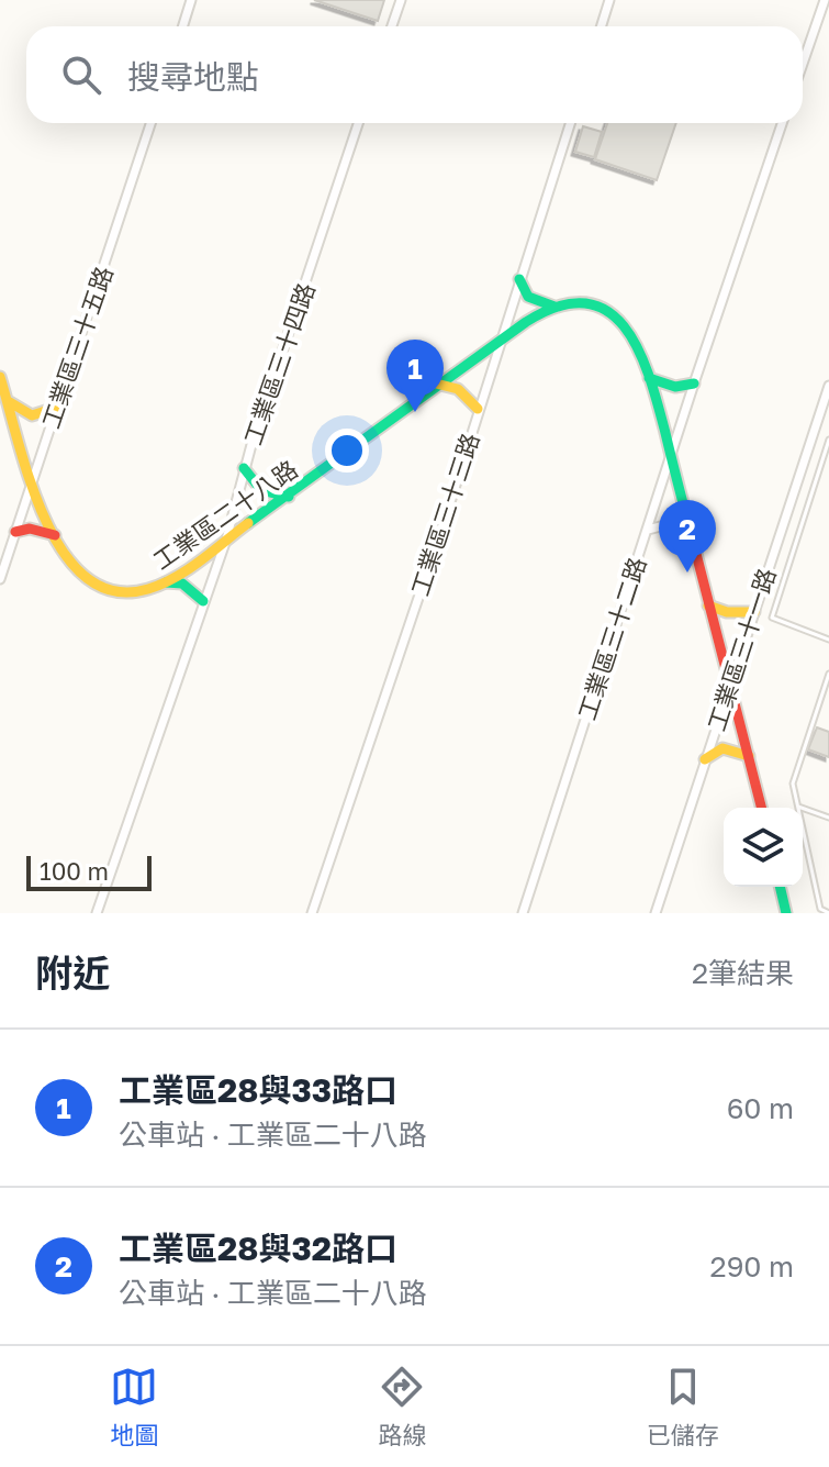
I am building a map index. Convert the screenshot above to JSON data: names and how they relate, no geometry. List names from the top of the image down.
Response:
{
  "streets": {
    "street": [
      "工業區三十五路",
      "工業區三十四路",
      "工業區二十八路",
      "工業區三十三路",
      "工業區三十二路",
      "工業區三十一路"
    ]
  },
  "crossings": [
    ["工業區三十五路", "工業區二十八路"],
    ["工業區三十四路", "工業區二十八路"],
    ["工業區二十八路", "工業區三十三路"]
  ],
  "scale_bar": "100 m",
  "page": {
    "search": "搜尋地點",
    "pins": ["1", "2"],
    "scale": "100 m",
    "heading": ["附近", "2筆結果"],
    "list": [
      {
        "mark": "1",
        "name": "工業區28與33路口",
        "note": "公車站 · 工業區二十八路",
        "value": "60 m"
      },
      {
        "mark": "2",
        "name": "工業區28與32路口",
        "note": "公車站 · 工業區二十八路",
        "value": "290 m"
      }
    ],
    "nav": ["地圖", "路線", "已儲存"]
  }
}
